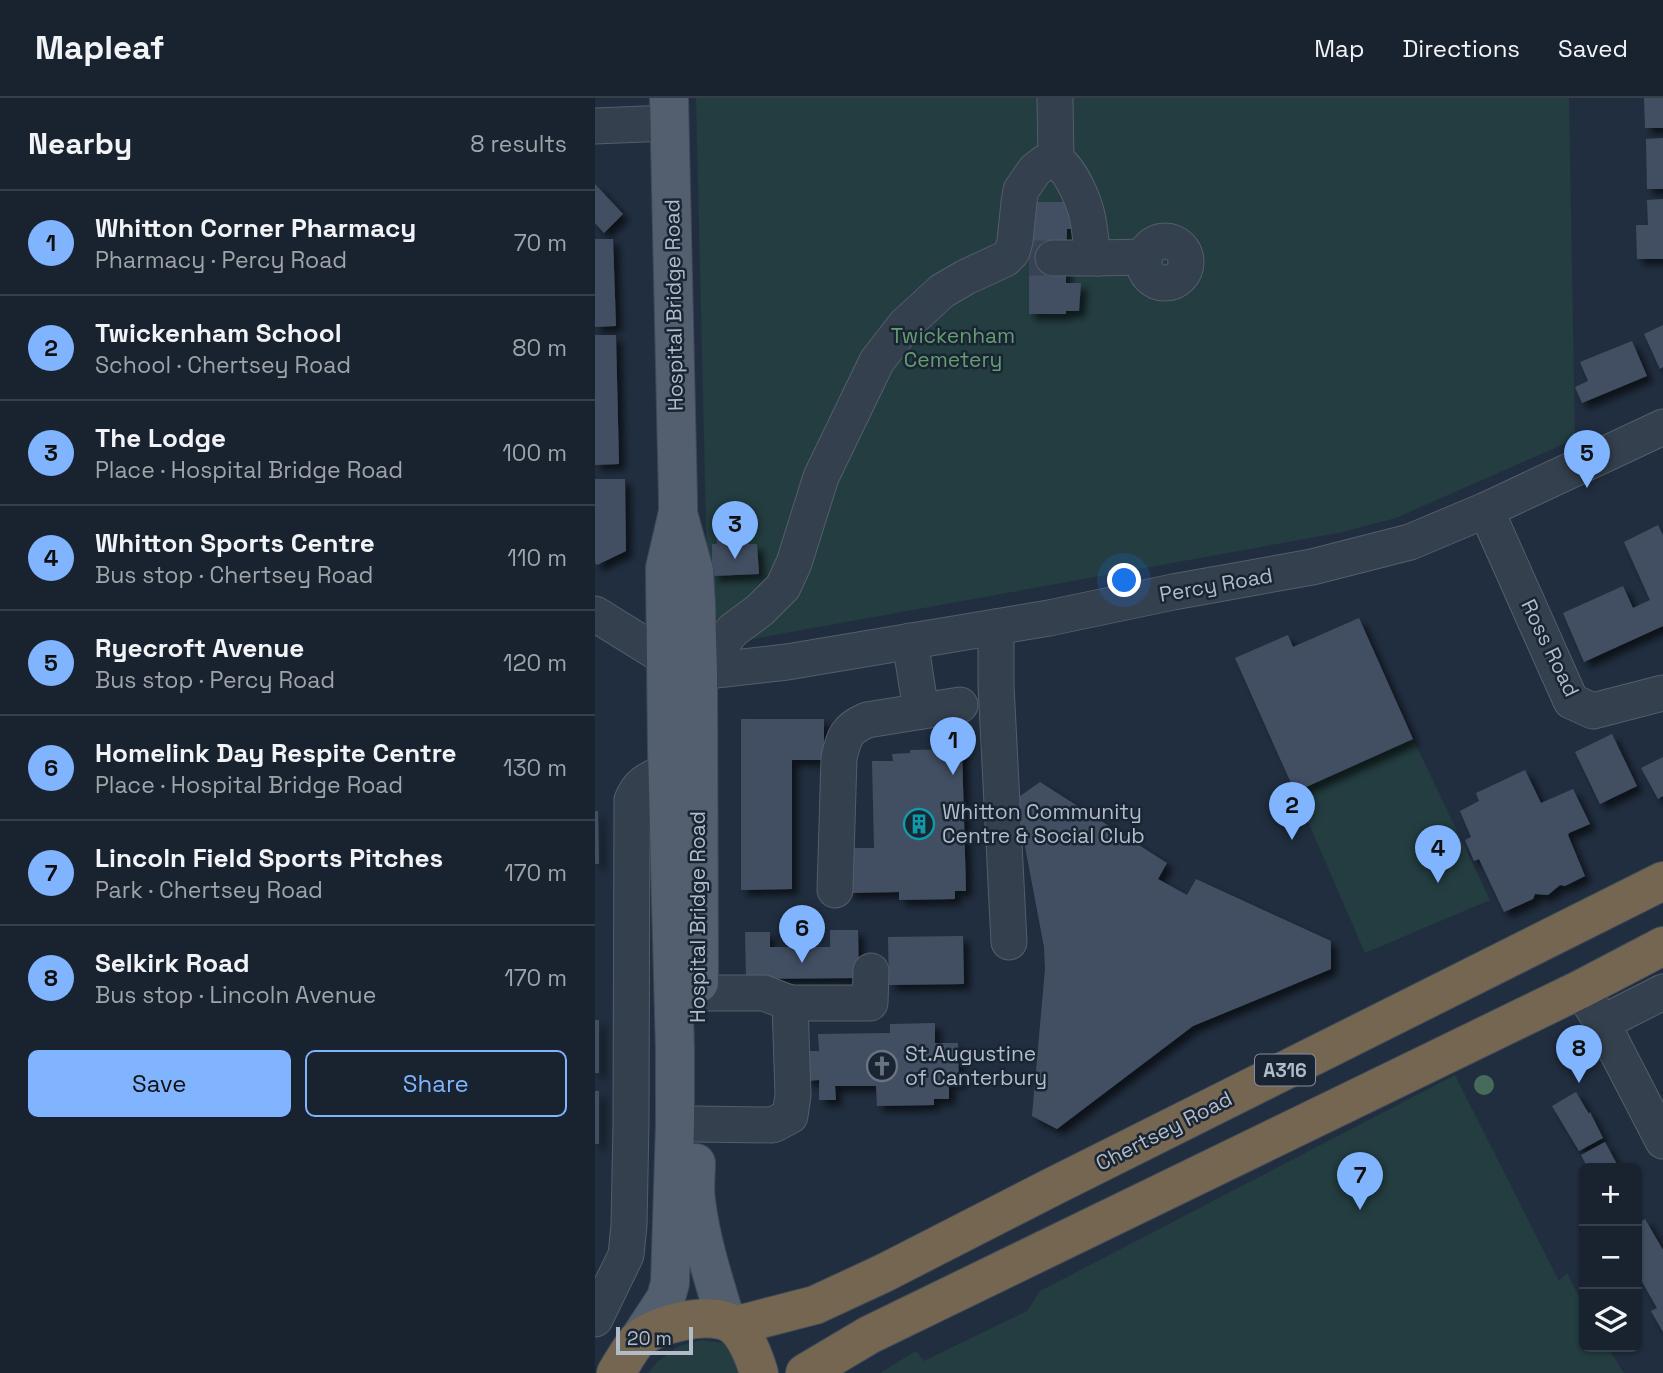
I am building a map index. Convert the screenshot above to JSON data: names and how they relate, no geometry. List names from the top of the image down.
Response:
{
  "streets": {
    "highway": ["A316", "Chertsey Road"],
    "main road": ["Hospital Bridge Road"],
    "street": ["Percy Road", "Ross Road"]
  },
  "crossings": [
    ["Hospital Bridge Road", "Percy Road"],
    ["Hospital Bridge Road", "A316"],
    ["Hospital Bridge Road", "Chertsey Road"],
    ["Percy Road", "Ross Road"],
    ["A316", "Chertsey Road"]
  ],
  "parks": ["Twickenham Cemetery"],
  "places": {
    "building": ["Whitton Community Centre & Social Club"],
    "church": ["St.Augustine of Canterbury"]
  },
  "scale_bar": "20 m",
  "page": {
    "header": "Mapleaf",
    "nav": ["Map", "Directions", "Saved"],
    "heading": ["Nearby", "8 results"],
    "list": [
      {
        "mark": "1",
        "name": "Whitton Corner Pharmacy",
        "note": "Pharmacy · Percy Road",
        "value": "70 m"
      },
      {
        "mark": "2",
        "name": "Twickenham School",
        "note": "School · Chertsey Road",
        "value": "80 m"
      },
      {
        "mark": "3",
        "name": "The Lodge",
        "note": "Place · Hospital Bridge Road",
        "value": "100 m"
      },
      {
        "mark": "4",
        "name": "Whitton Sports Centre",
        "note": "Bus stop · Chertsey Road",
        "value": "110 m"
      },
      {
        "mark": "5",
        "name": "Ryecroft Avenue",
        "note": "Bus stop · Percy Road",
        "value": "120 m"
      },
      {
        "mark": "6",
        "name": "Homelink Day Respite Centre",
        "note": "Place · Hospital Bridge Road",
        "value": "130 m"
      },
      {
        "mark": "7",
        "name": "Lincoln Field Sports Pitches",
        "note": "Park · Chertsey Road",
        "value": "170 m"
      },
      {
        "mark": "8",
        "name": "Selkirk Road",
        "note": "Bus stop · Lincoln Avenue",
        "value": "170 m"
      }
    ],
    "pins": [
      "5",
      "3",
      "1",
      "2",
      "4",
      "6",
      "8",
      "7"
    ],
    "buttons": ["Save", "Share"],
    "map_buttons": ["+", "−"],
    "scale": "20 m"
  }
}
